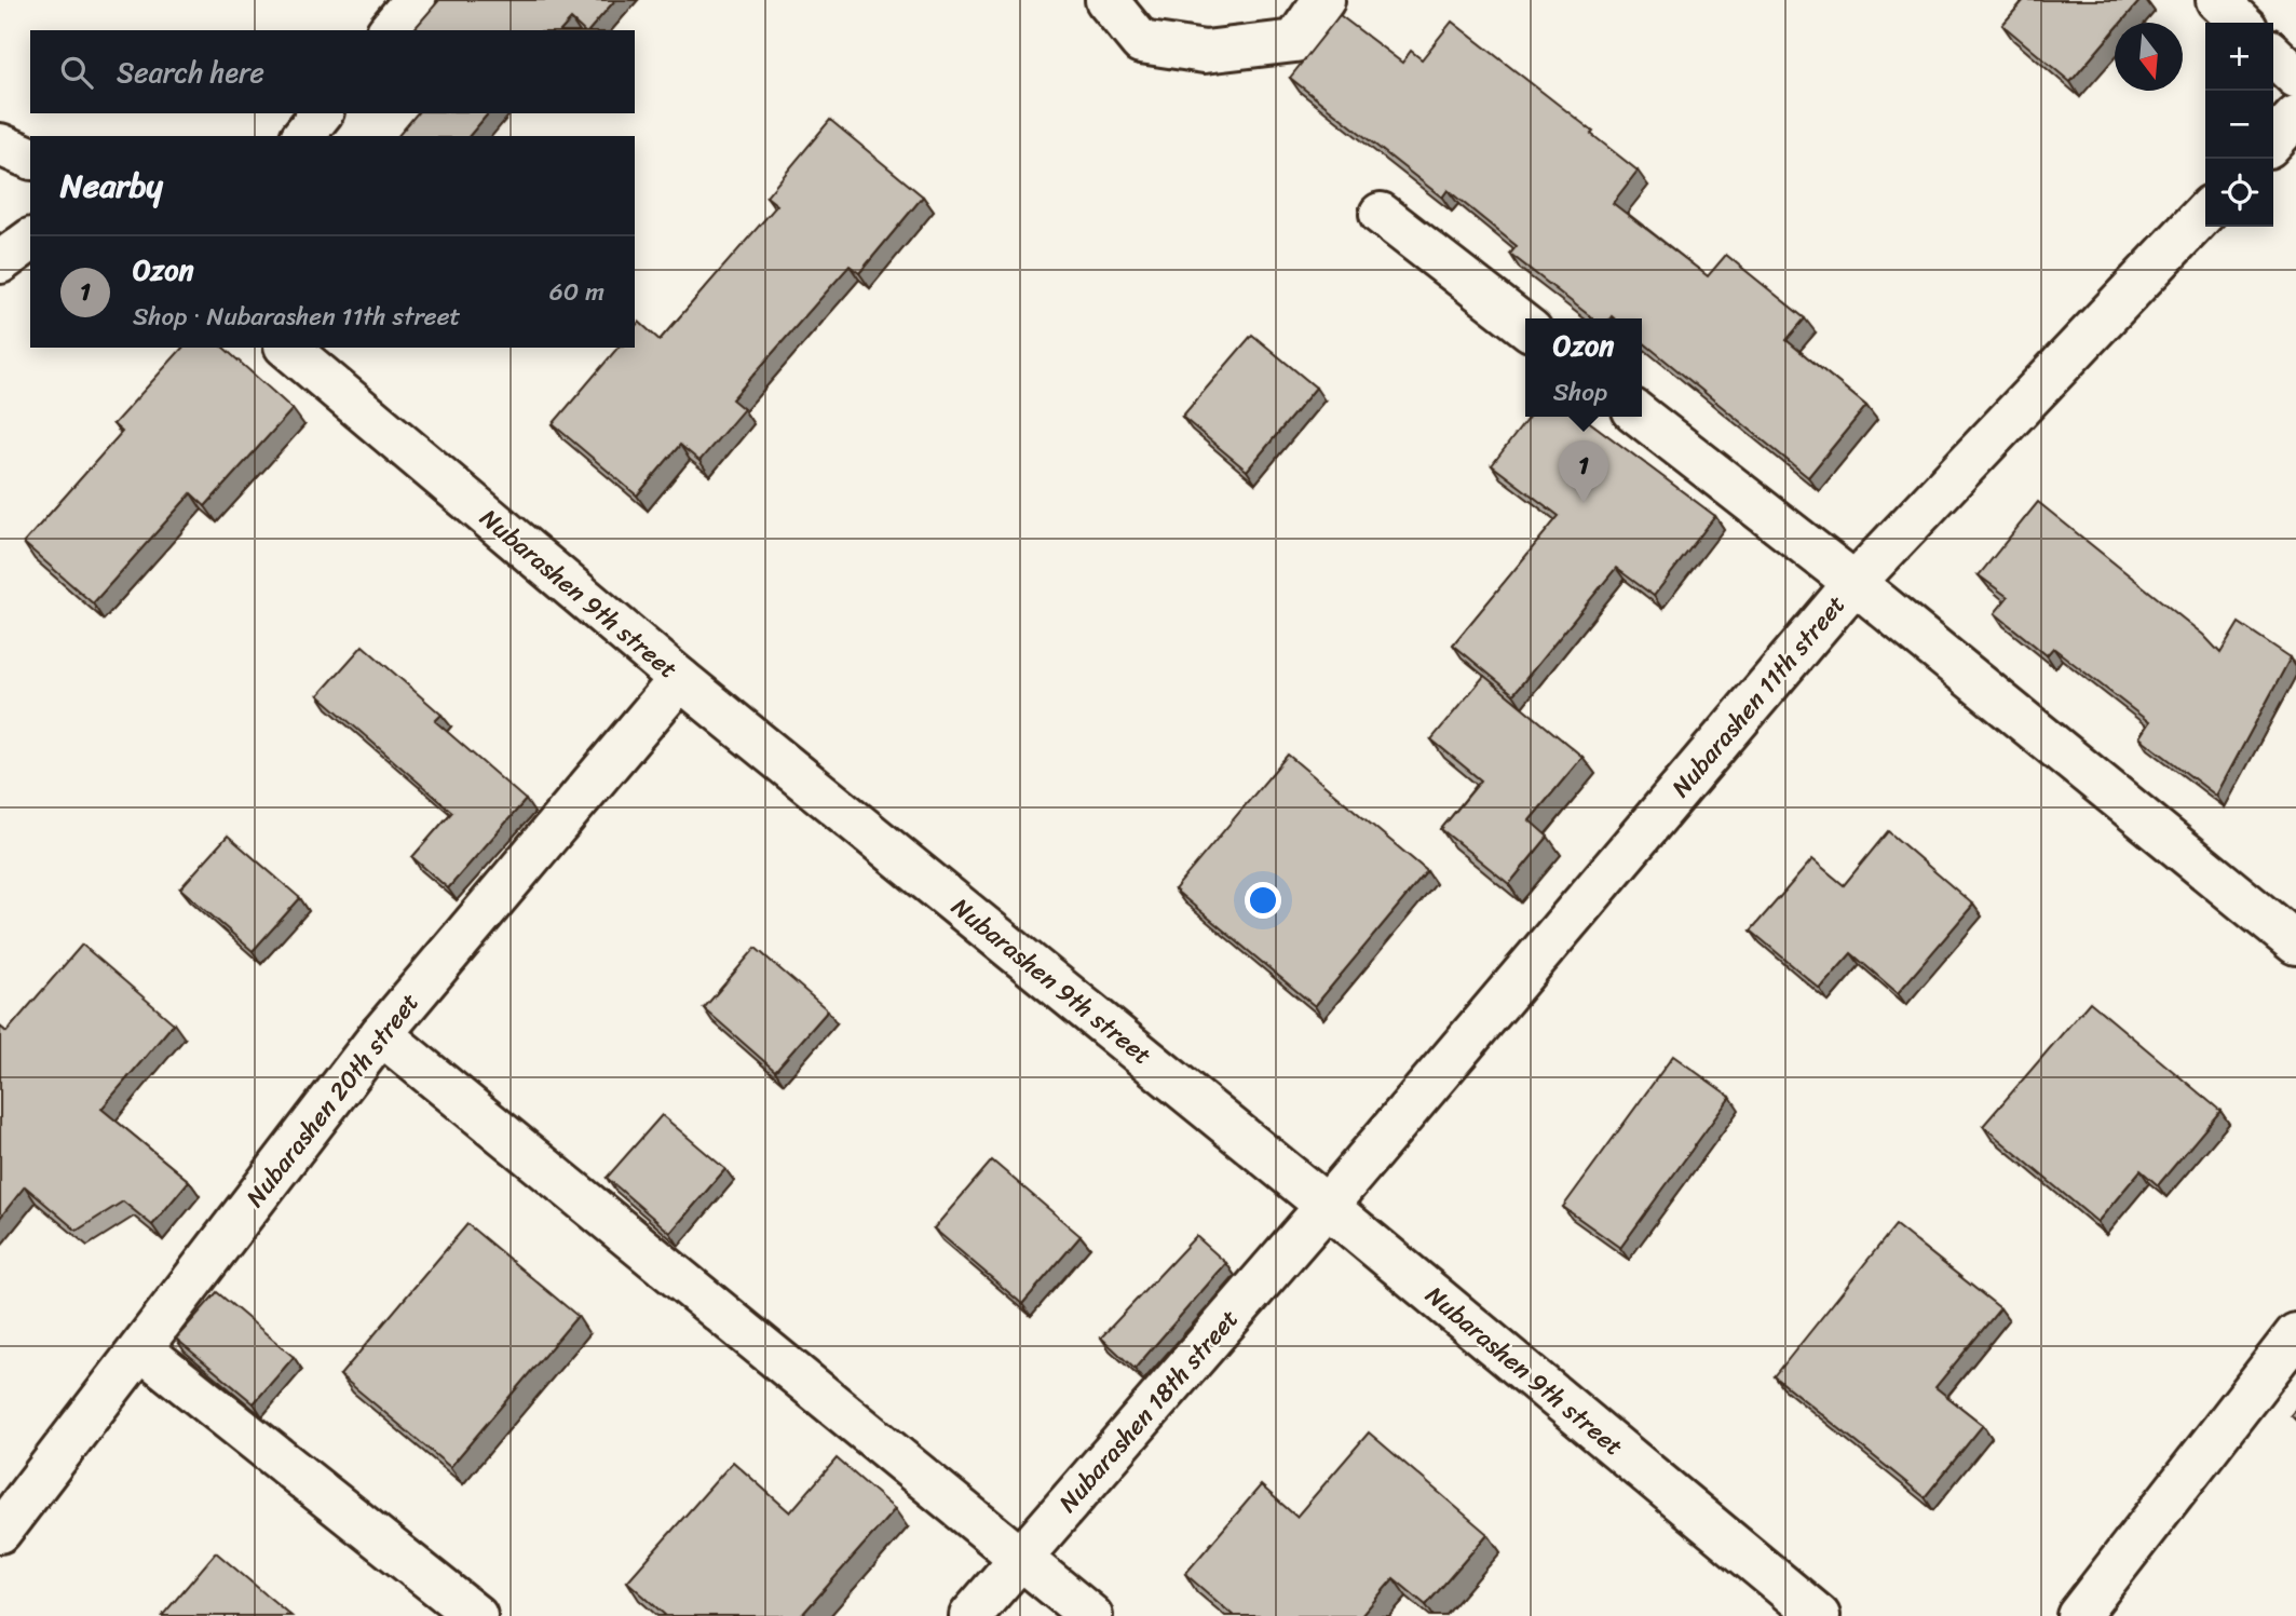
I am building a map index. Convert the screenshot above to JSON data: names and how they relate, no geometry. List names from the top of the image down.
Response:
{
  "streets": {
    "street": [
      "Nubarashen 9th street",
      "Nubarashen 11th street",
      "Nubarashen 20th street",
      "Nubarashen 18th street"
    ]
  },
  "crossings": [
    ["Nubarashen 9th street", "Nubarashen 11th street"],
    ["Nubarashen 9th street", "Nubarashen 20th street"],
    ["Nubarashen 9th street", "Nubarashen 18th street"],
    ["Nubarashen 11th street", "Nubarashen 18th street"]
  ],
  "north": "bottom",
  "page": {
    "map_buttons": ["+", "−"],
    "search": "Search here",
    "heading": "Nearby",
    "list": [
      {
        "mark": "1",
        "name": "Ozon",
        "note": "Shop · Nubarashen 11th street",
        "value": "60 m"
      }
    ],
    "popup": ["Ozon", "Shop"],
    "pins": "1"
  }
}
